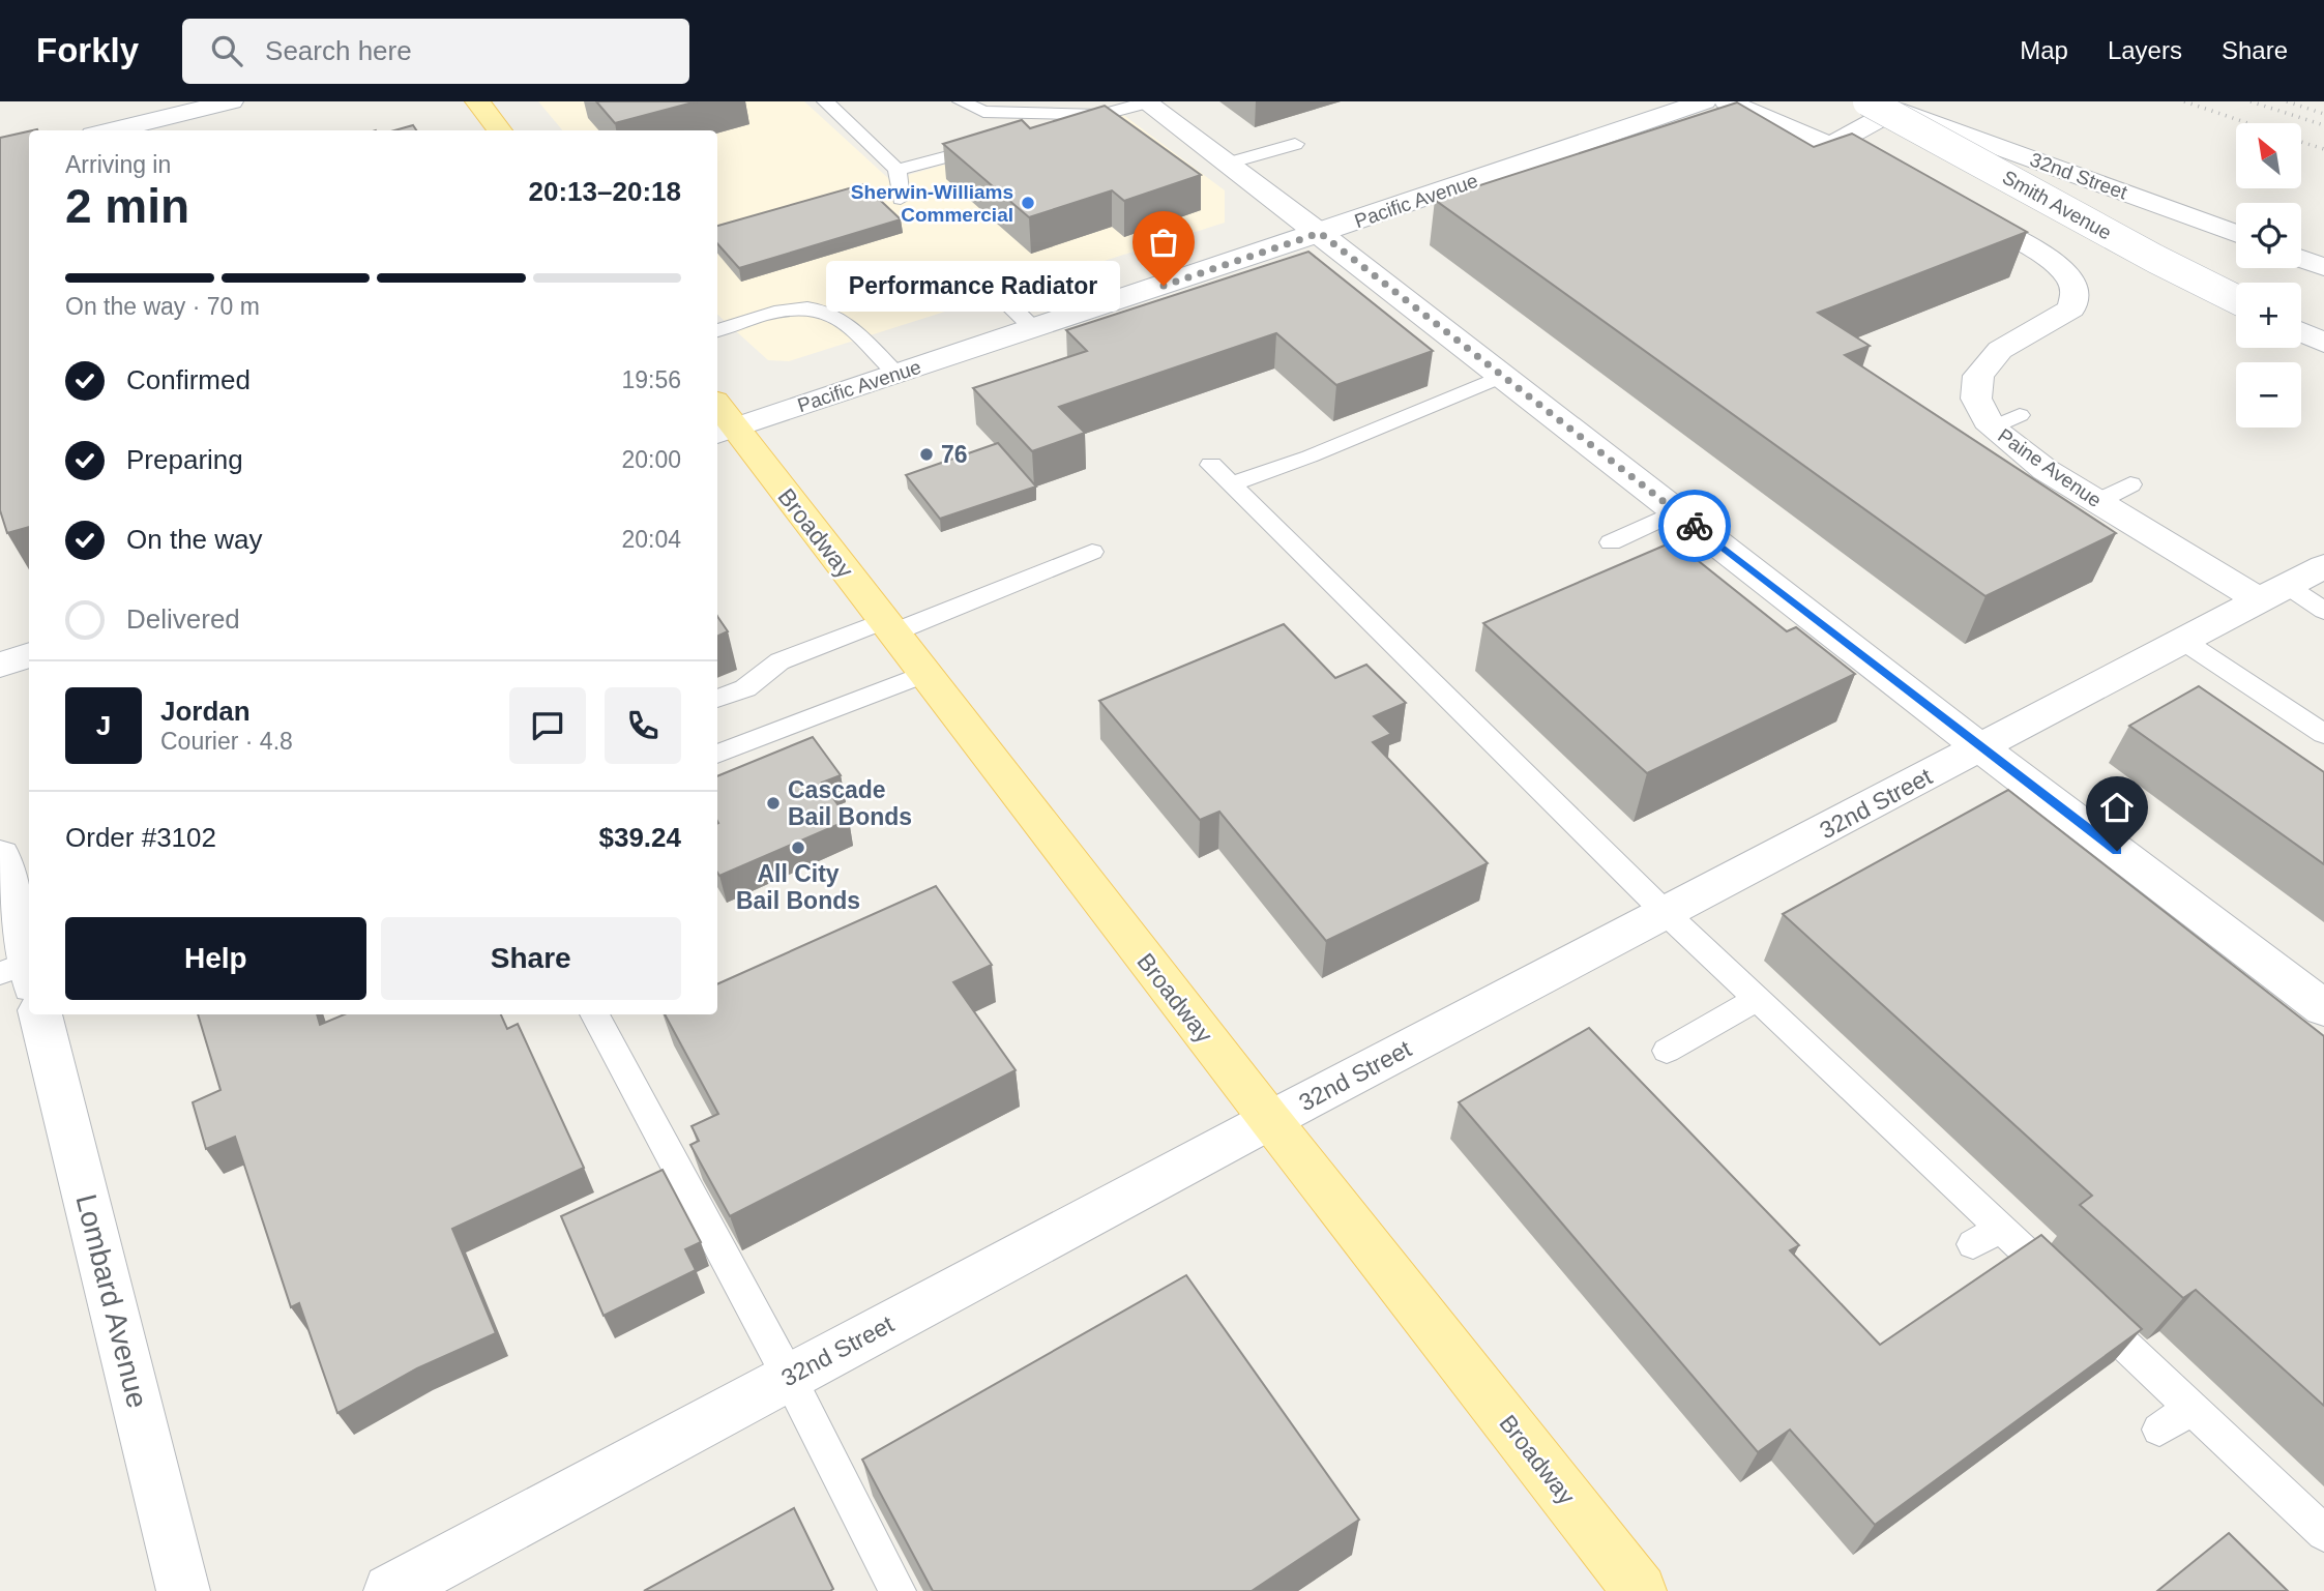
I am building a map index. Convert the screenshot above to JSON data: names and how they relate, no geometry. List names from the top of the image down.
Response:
{
  "streets": {
    "main road": ["Broadway"],
    "street": [
      "32nd Street",
      "Pacific Avenue",
      "Smith Avenue",
      "Paine Avenue",
      "Lombard Avenue"
    ]
  },
  "crossings": [
    ["32nd Street", "Paine Avenue"],
    ["32nd Street", "Broadway"],
    ["Pacific Avenue", "Broadway"]
  ],
  "places": [
    "Sherwin-Williams Commercial",
    "Performance Radiator",
    "76",
    "Cascade Bail Bonds",
    "All City Bail Bonds"
  ],
  "north": "top left",
  "page": {
    "header": "Forkly",
    "search": "Search here",
    "nav": ["Map", "Layers", "Share"],
    "map_buttons": ["+", "−"],
    "heading": ["2 min", "Arriving in", "20:13–20:18"],
    "panel": [
      "Jordan",
      "Courier · 4.8",
      "Order #3102",
      "$39.24"
    ],
    "bar": "On the way · 70 m",
    "bubble": "Performance Radiator",
    "list": [
      ["Confirmed", "19:56"],
      ["Preparing", "20:00"],
      ["On the way", "20:04"],
      "Delivered"
    ],
    "round": "J",
    "buttons": ["Help", "Share"]
  }
}
